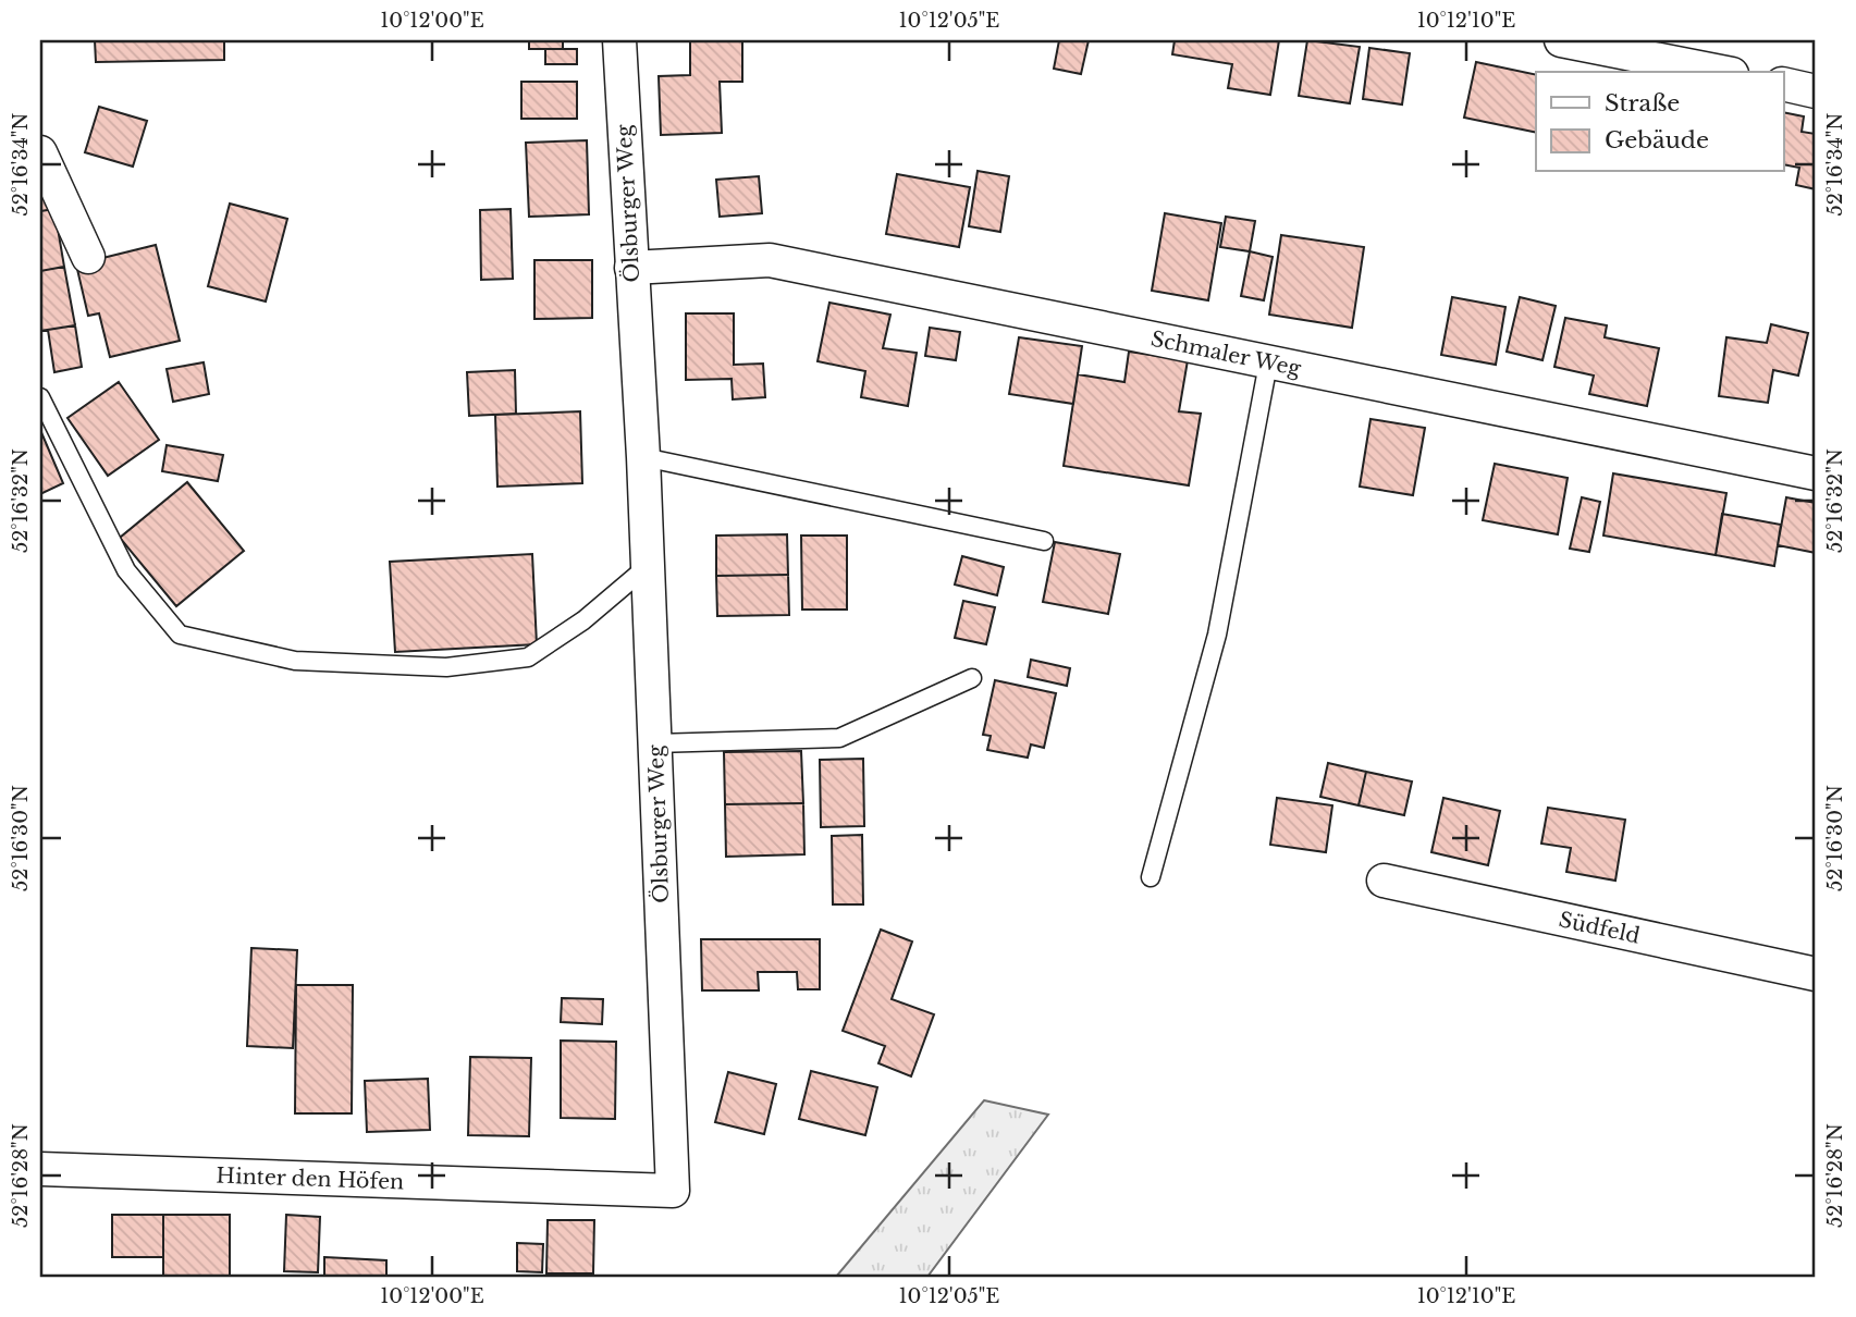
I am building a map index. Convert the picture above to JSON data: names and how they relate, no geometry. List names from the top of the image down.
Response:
{
  "streets": {
    "street": [
      "Ölsburger Weg",
      "Schmaler Weg",
      "Südfeld",
      "Hinter den Höfen"
    ]
  },
  "crossings": [
    ["Ölsburger Weg", "Schmaler Weg"],
    ["Ölsburger Weg", "Hinter den Höfen"]
  ],
  "legend": ["Straße", "Gebäude"],
  "coordinates": [
    "10°12'00\"E",
    "10°12'05\"E",
    "10°12'10\"E",
    "52°16'34\"N",
    "52°16'32\"N",
    "52°16'30\"N",
    "52°16'28\"N"
  ]
}
